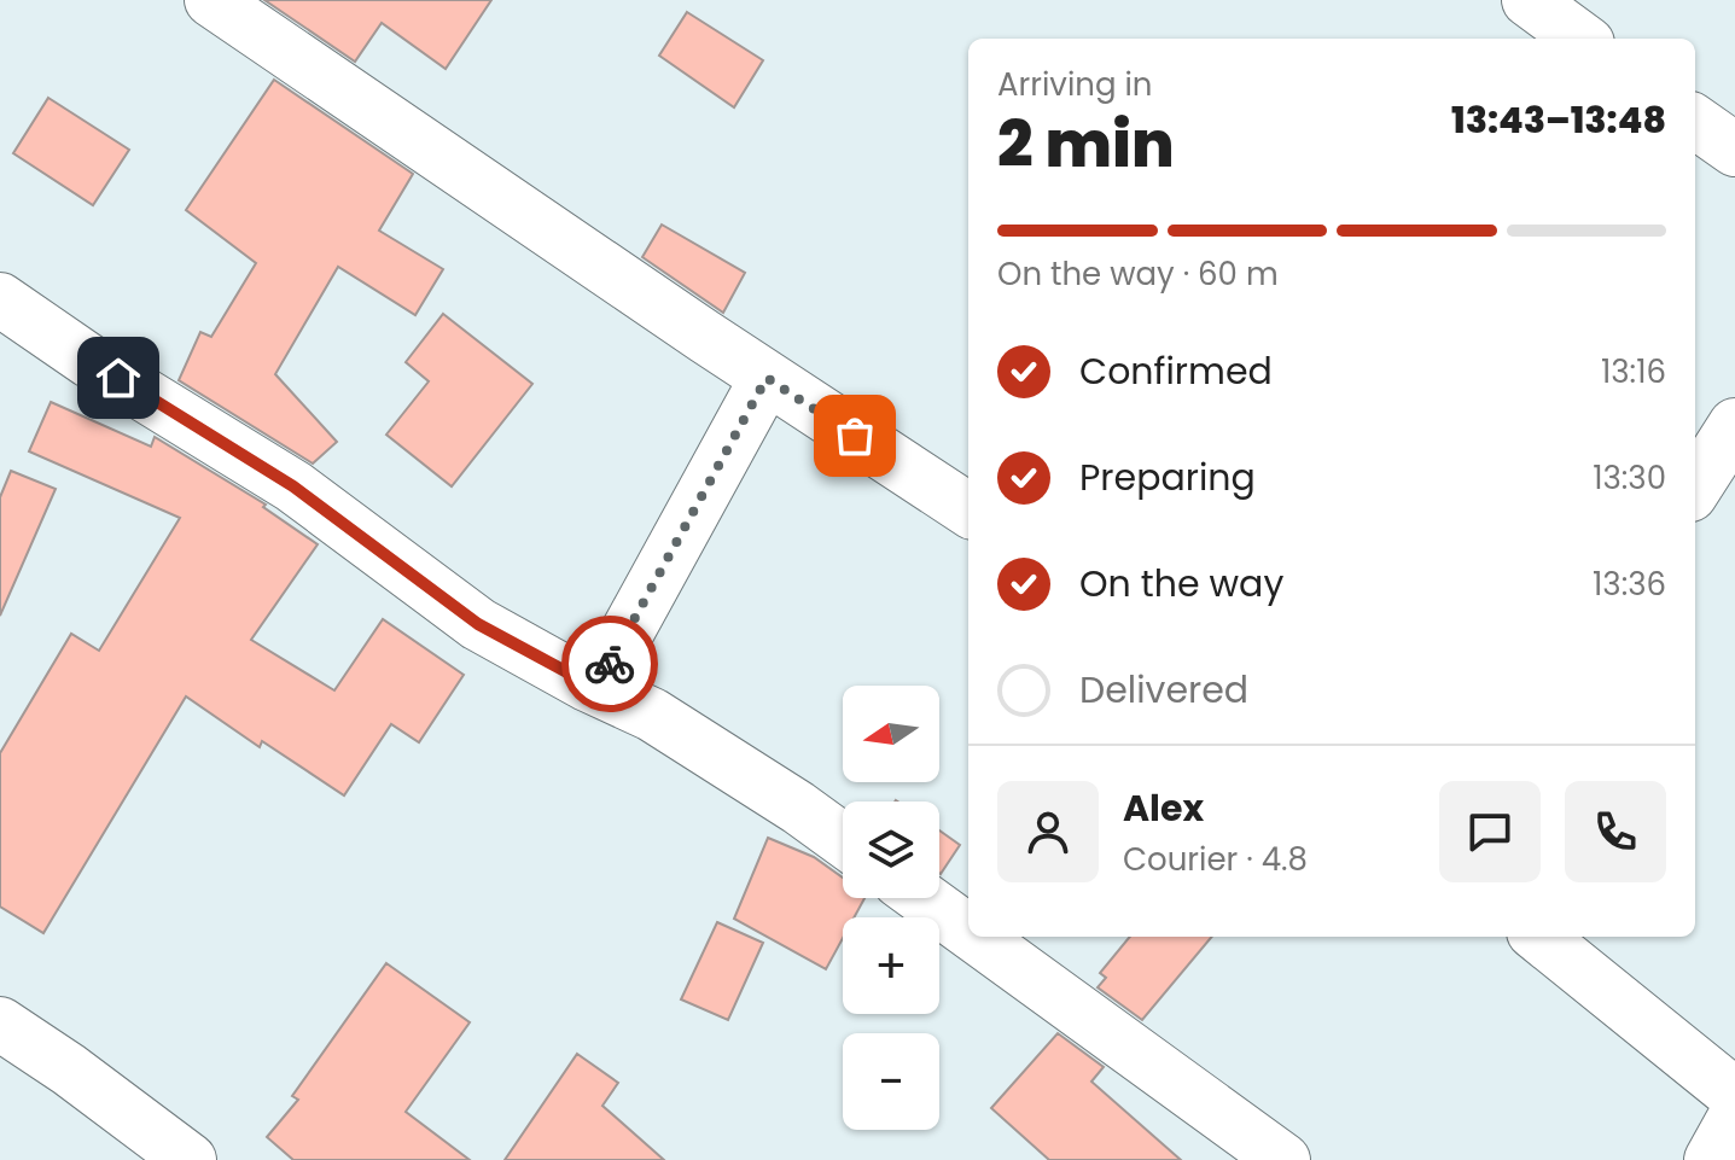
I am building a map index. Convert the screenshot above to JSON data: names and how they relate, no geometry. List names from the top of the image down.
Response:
{
  "north": "left",
  "page": {
    "heading": ["2 min", "Arriving in", "13:43–13:48"],
    "panel": ["Alex", "Courier · 4.8"],
    "bar": "On the way · 60 m",
    "list": [
      ["Confirmed", "13:16"],
      ["Preparing", "13:30"],
      ["On the way", "13:36"],
      "Delivered"
    ],
    "map_buttons": ["+", "−"]
  }
}
